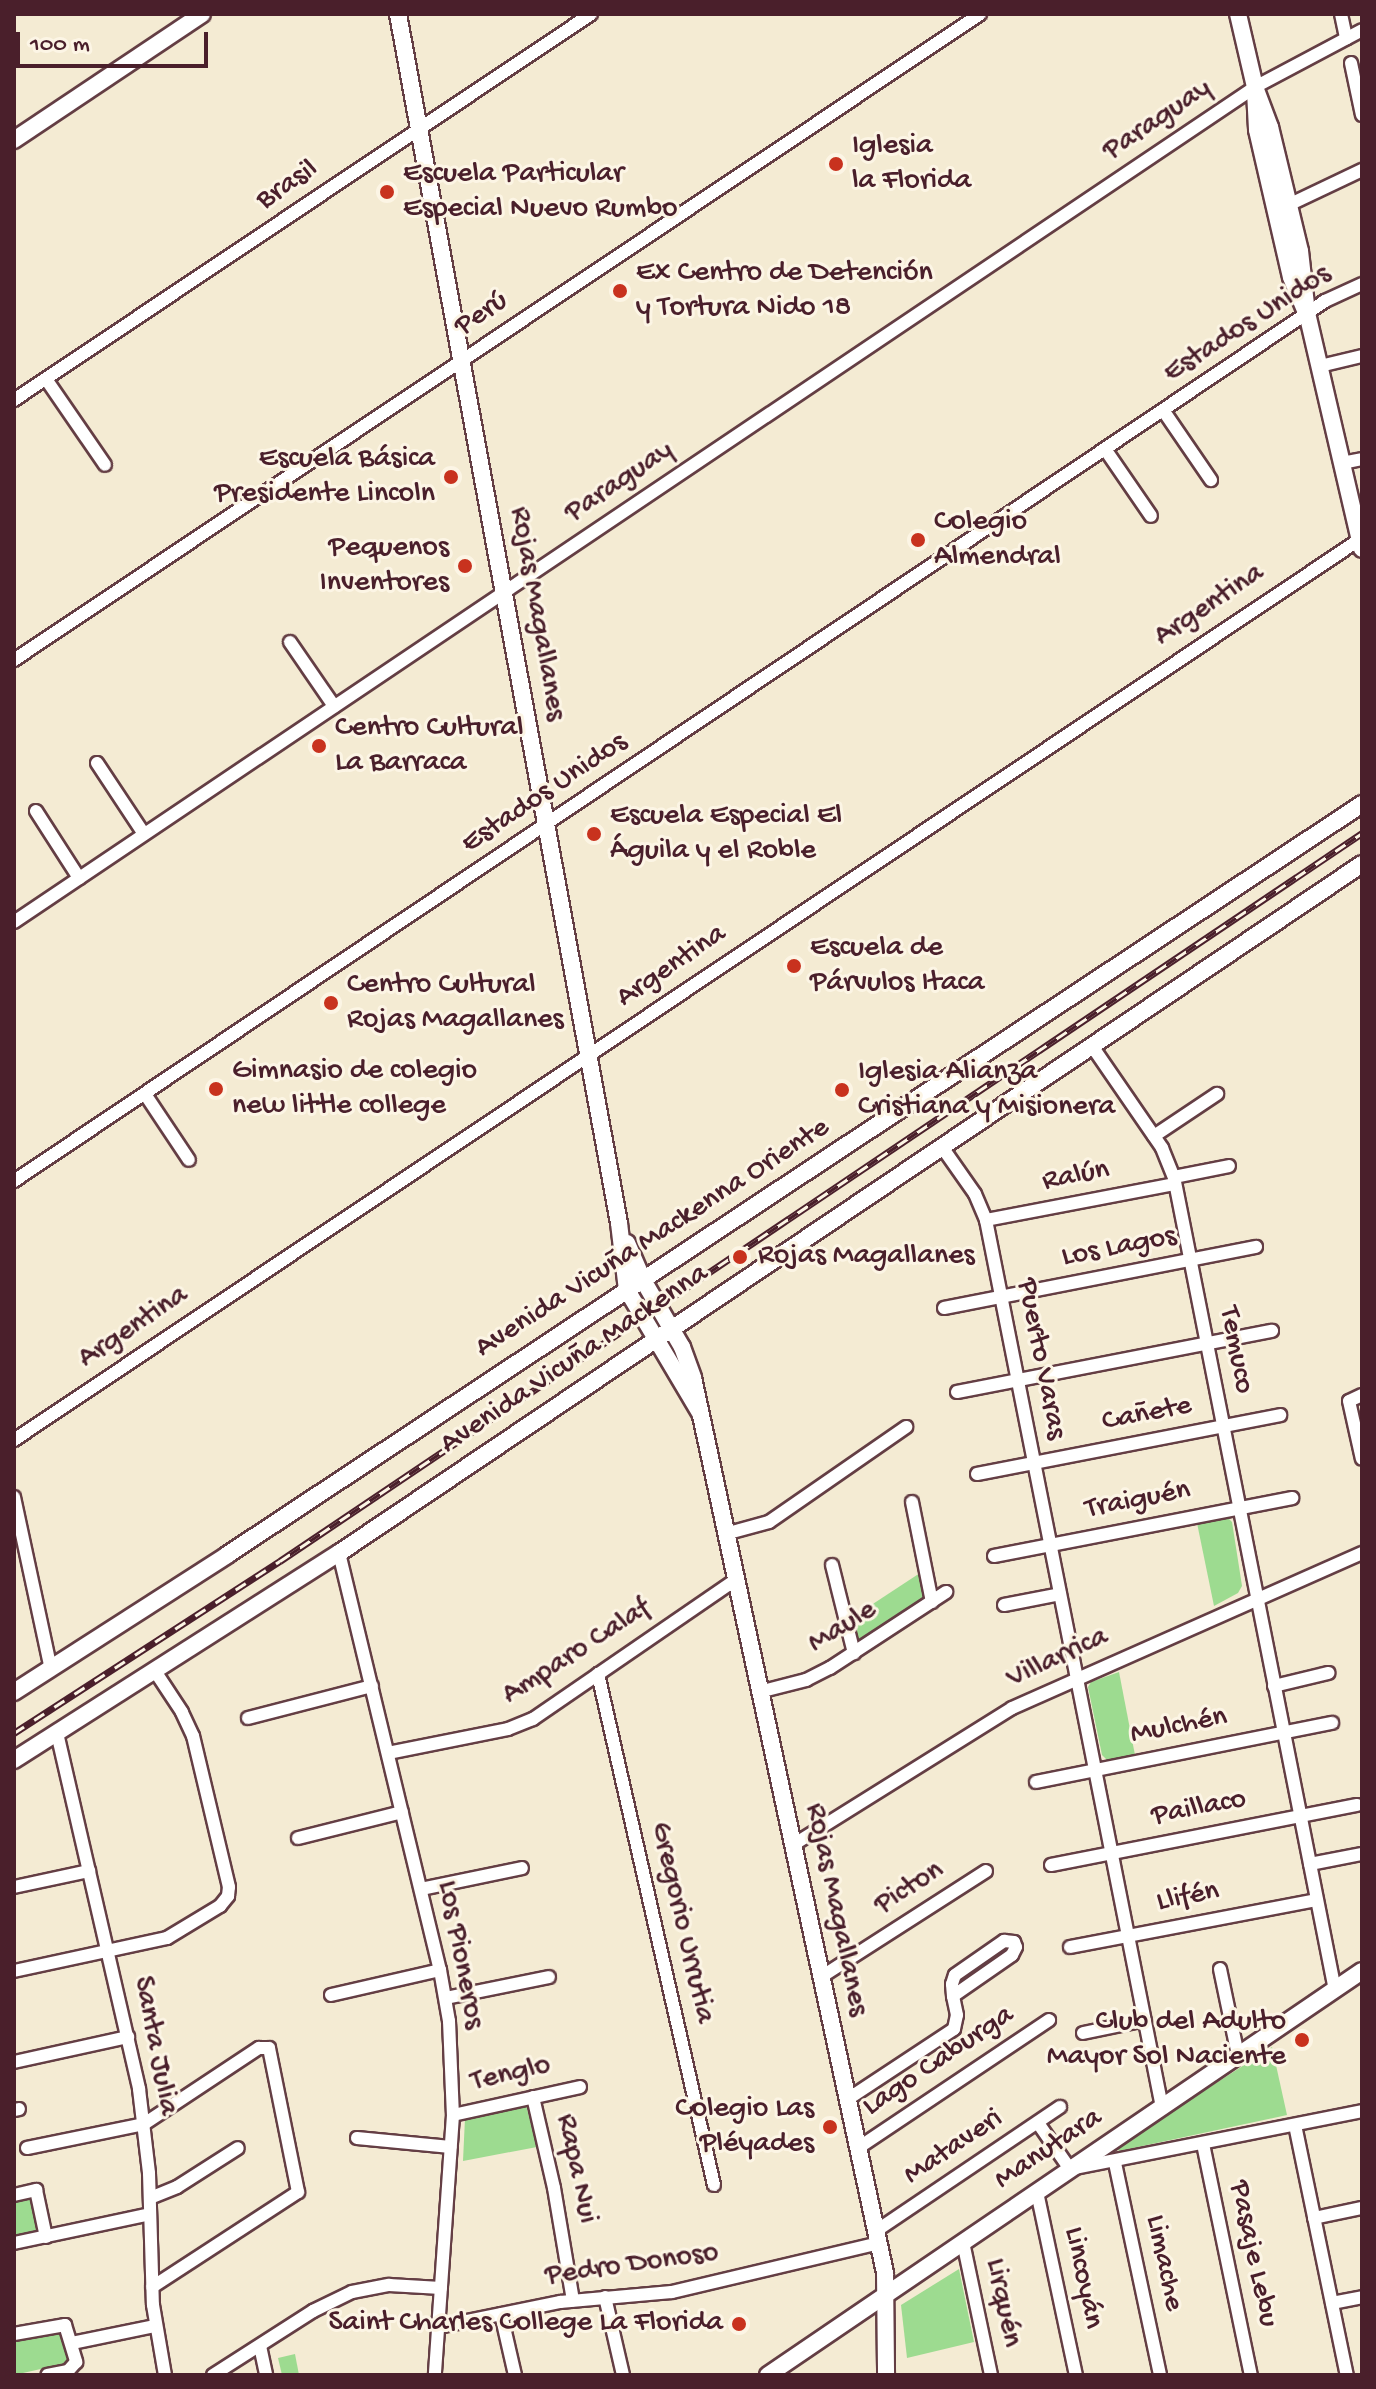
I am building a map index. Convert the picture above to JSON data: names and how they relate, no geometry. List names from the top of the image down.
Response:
{
  "streets": {
    "main road": [
      "Rojas Magallanes",
      "Avenida Vicuña Mackenna Oriente",
      "Avenida Vicuña Mackenna",
      "Manutara"
    ],
    "street": [
      "Paraguay",
      "Brasil",
      "Perú",
      "Estados Unidos",
      "Argentina",
      "Ralún",
      "Los Lagos",
      "Temuco",
      "Puerto Varas",
      "Cañete",
      "Traiguén",
      "Maule",
      "Amparo Calaf",
      "Villarrica",
      "Mulchén",
      "Paillaco",
      "Picton",
      "Llifén",
      "Gregorio Urrutia",
      "Los Pioneros",
      "Santa Julia",
      "Lago Caburga",
      "Tenglo",
      "Mataveri",
      "Rapa Nui",
      "Pasaje Lebu",
      "Limache",
      "Pedro Donoso",
      "Lincoyán",
      "Lirquén"
    ]
  },
  "crossings": [
    ["Paraguay", "Rojas Magallanes"],
    ["Brasil", "Rojas Magallanes"],
    ["Perú", "Rojas Magallanes"],
    ["Estados Unidos", "Rojas Magallanes"],
    ["Argentina", "Rojas Magallanes"],
    ["Rojas Magallanes", "Avenida Vicuña Mackenna Oriente"],
    ["Rojas Magallanes", "Avenida Vicuña Mackenna"],
    ["Rojas Magallanes", "Maule"],
    ["Rojas Magallanes", "Amparo Calaf"],
    ["Rojas Magallanes", "Villarrica"],
    ["Rojas Magallanes", "Picton"],
    ["Rojas Magallanes", "Lago Caburga"],
    ["Rojas Magallanes", "Mataveri"],
    ["Rojas Magallanes", "Manutara"],
    ["Rojas Magallanes", "Pedro Donoso"],
    ["Ralún", "Temuco"],
    ["Ralún", "Puerto Varas"],
    ["Los Lagos", "Temuco"],
    ["Los Lagos", "Puerto Varas"],
    ["Temuco", "Avenida Vicuña Mackenna"],
    ["Temuco", "Cañete"],
    ["Temuco", "Traiguén"],
    ["Temuco", "Villarrica"],
    ["Temuco", "Mulchén"],
    ["Temuco", "Paillaco"],
    ["Temuco", "Llifén"],
    ["Temuco", "Manutara"],
    ["Puerto Varas", "Avenida Vicuña Mackenna"],
    ["Puerto Varas", "Cañete"],
    ["Puerto Varas", "Traiguén"],
    ["Puerto Varas", "Villarrica"],
    ["Puerto Varas", "Mulchén"],
    ["Puerto Varas", "Paillaco"],
    ["Puerto Varas", "Llifén"],
    ["Puerto Varas", "Manutara"],
    ["Avenida Vicuña Mackenna", "Los Pioneros"],
    ["Avenida Vicuña Mackenna", "Santa Julia"],
    ["Amparo Calaf", "Gregorio Urrutia"],
    ["Amparo Calaf", "Los Pioneros"],
    ["Los Pioneros", "Tenglo"],
    ["Los Pioneros", "Pedro Donoso"],
    ["Tenglo", "Rapa Nui"],
    ["Mataveri", "Pedro Donoso"],
    ["Manutara", "Lincoyán"],
    ["Manutara", "Lirquén"],
    ["Rapa Nui", "Pedro Donoso"]
  ],
  "places": [
    "Iglesia la Florida",
    "Escuela Particular Especial Nuevo Rumbo",
    "Ex Centro de Detención y Tortura Nido 18",
    "Escuela Básica Presidente Lincoln",
    "Colegio Almendral",
    "Pequenos Inventores",
    "Centro Cultural La Barraca",
    "Escuela Especial El Águila y el Roble",
    "Escuela de Párvulos Itaca",
    "Centro Cultural Rojas Magallanes",
    "Gimnasio de colegio new little college",
    "Iglesia Alianza Cristiana y Misionera",
    "Rojas Magallanes",
    "Club del Adulto Mayor Sol Naciente",
    "Colegio Las Pléyades",
    "Saint Charles College La Florida"
  ],
  "scale_bar": "100 m"
}
